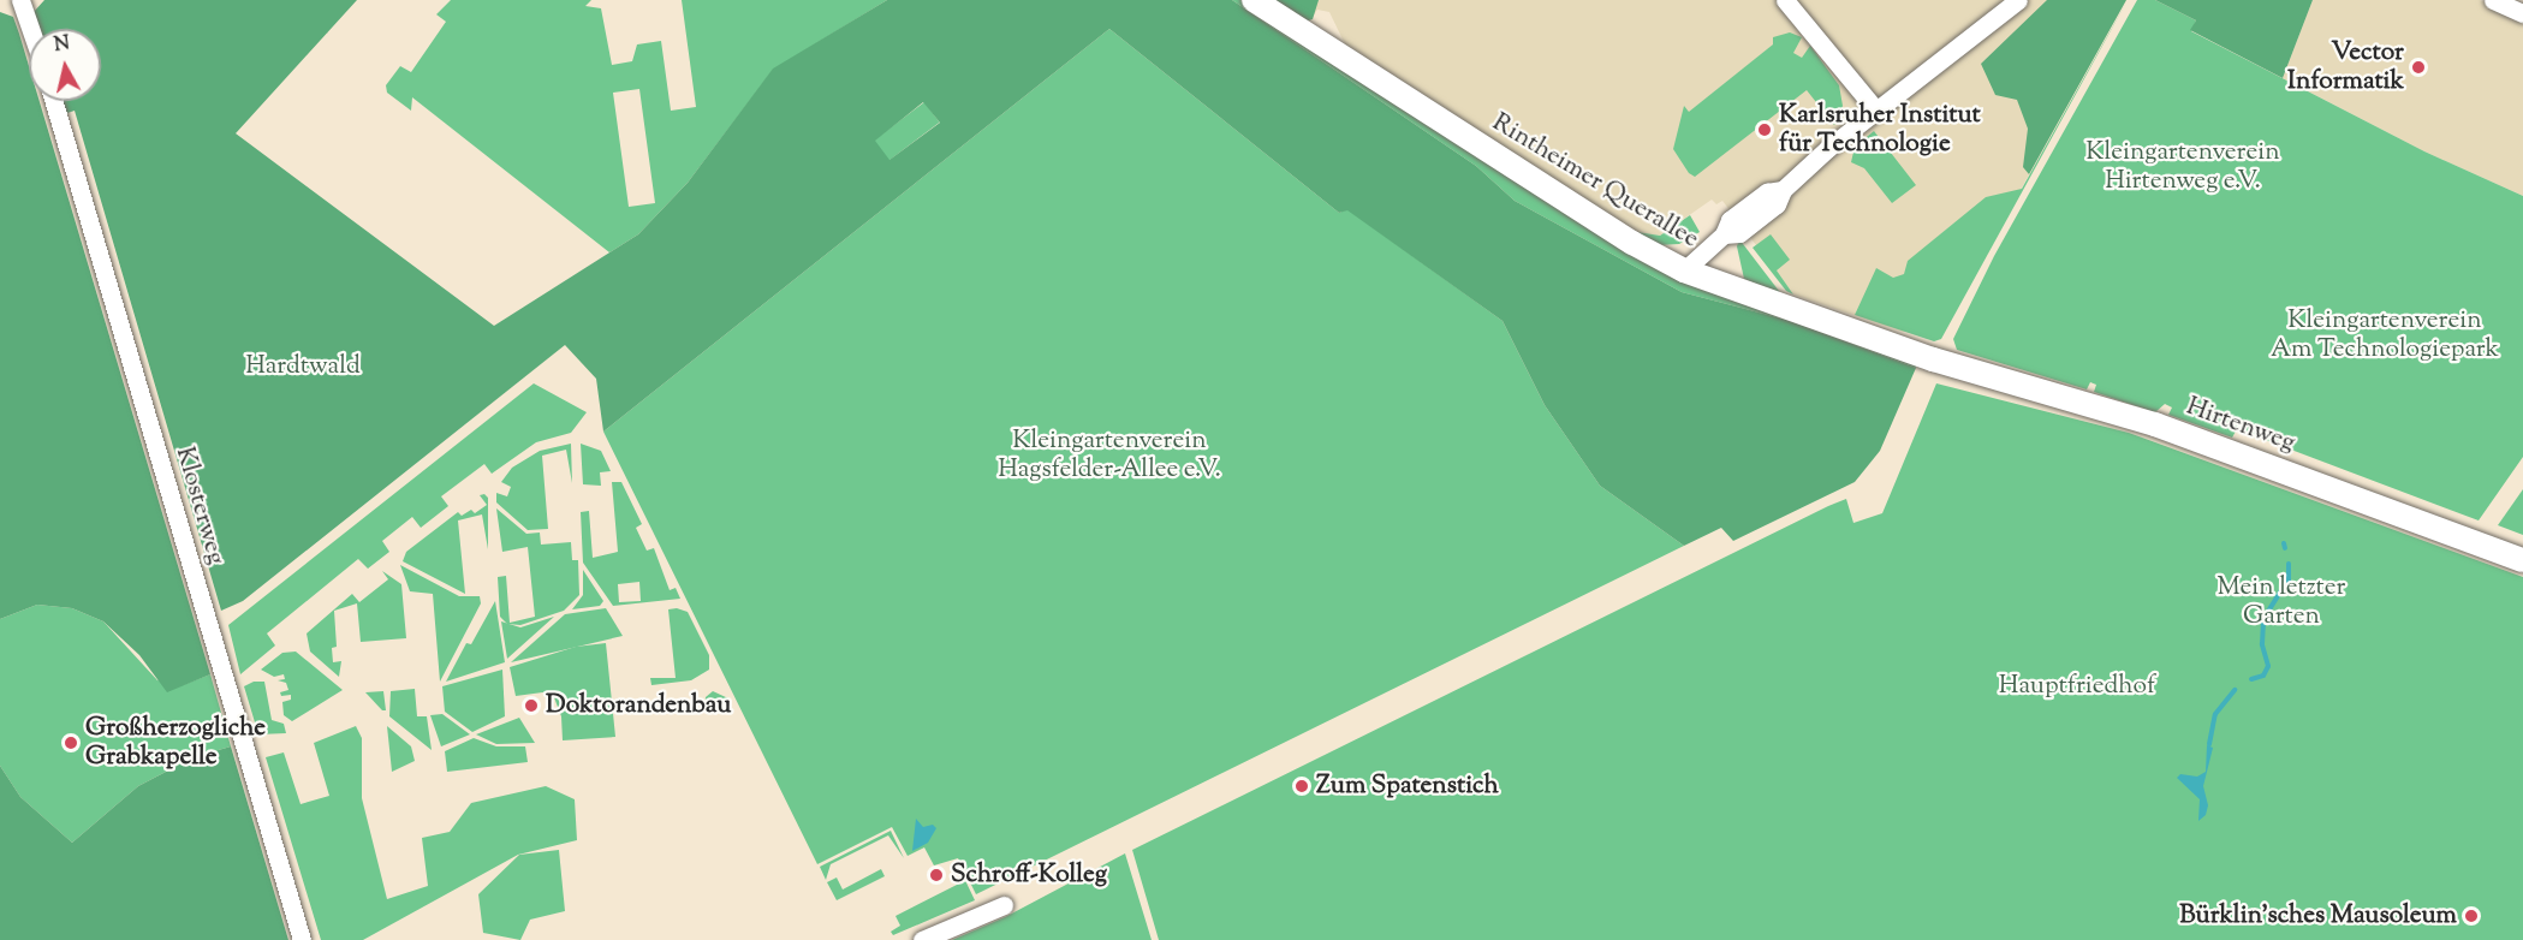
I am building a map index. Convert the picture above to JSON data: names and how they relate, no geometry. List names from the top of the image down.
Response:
{
  "streets": {
    "street": ["Rintheimer Querallee", "Hirtenweg", "Klosterweg"]
  },
  "crossings": [
    ["Rintheimer Querallee", "Hirtenweg"]
  ],
  "parks": [
    "Kleingartenverein Hirtenweg e.V.",
    "Kleingartenverein Am Technologiepark",
    "Hardtwald",
    "Kleingartenverein Hagsfelder-Allee e.V.",
    "Mein letzter Garten",
    "Hauptfriedhof"
  ],
  "places": [
    "Vector Informatik",
    "Karlsruher Institut für Technologie",
    "Doktorandenbau",
    "Großherzogliche Grabkapelle",
    "Zum Spatenstich",
    "Schroff-Kolleg",
    "Bürklin'sches Mausoleum"
  ],
  "north": "top"
}
